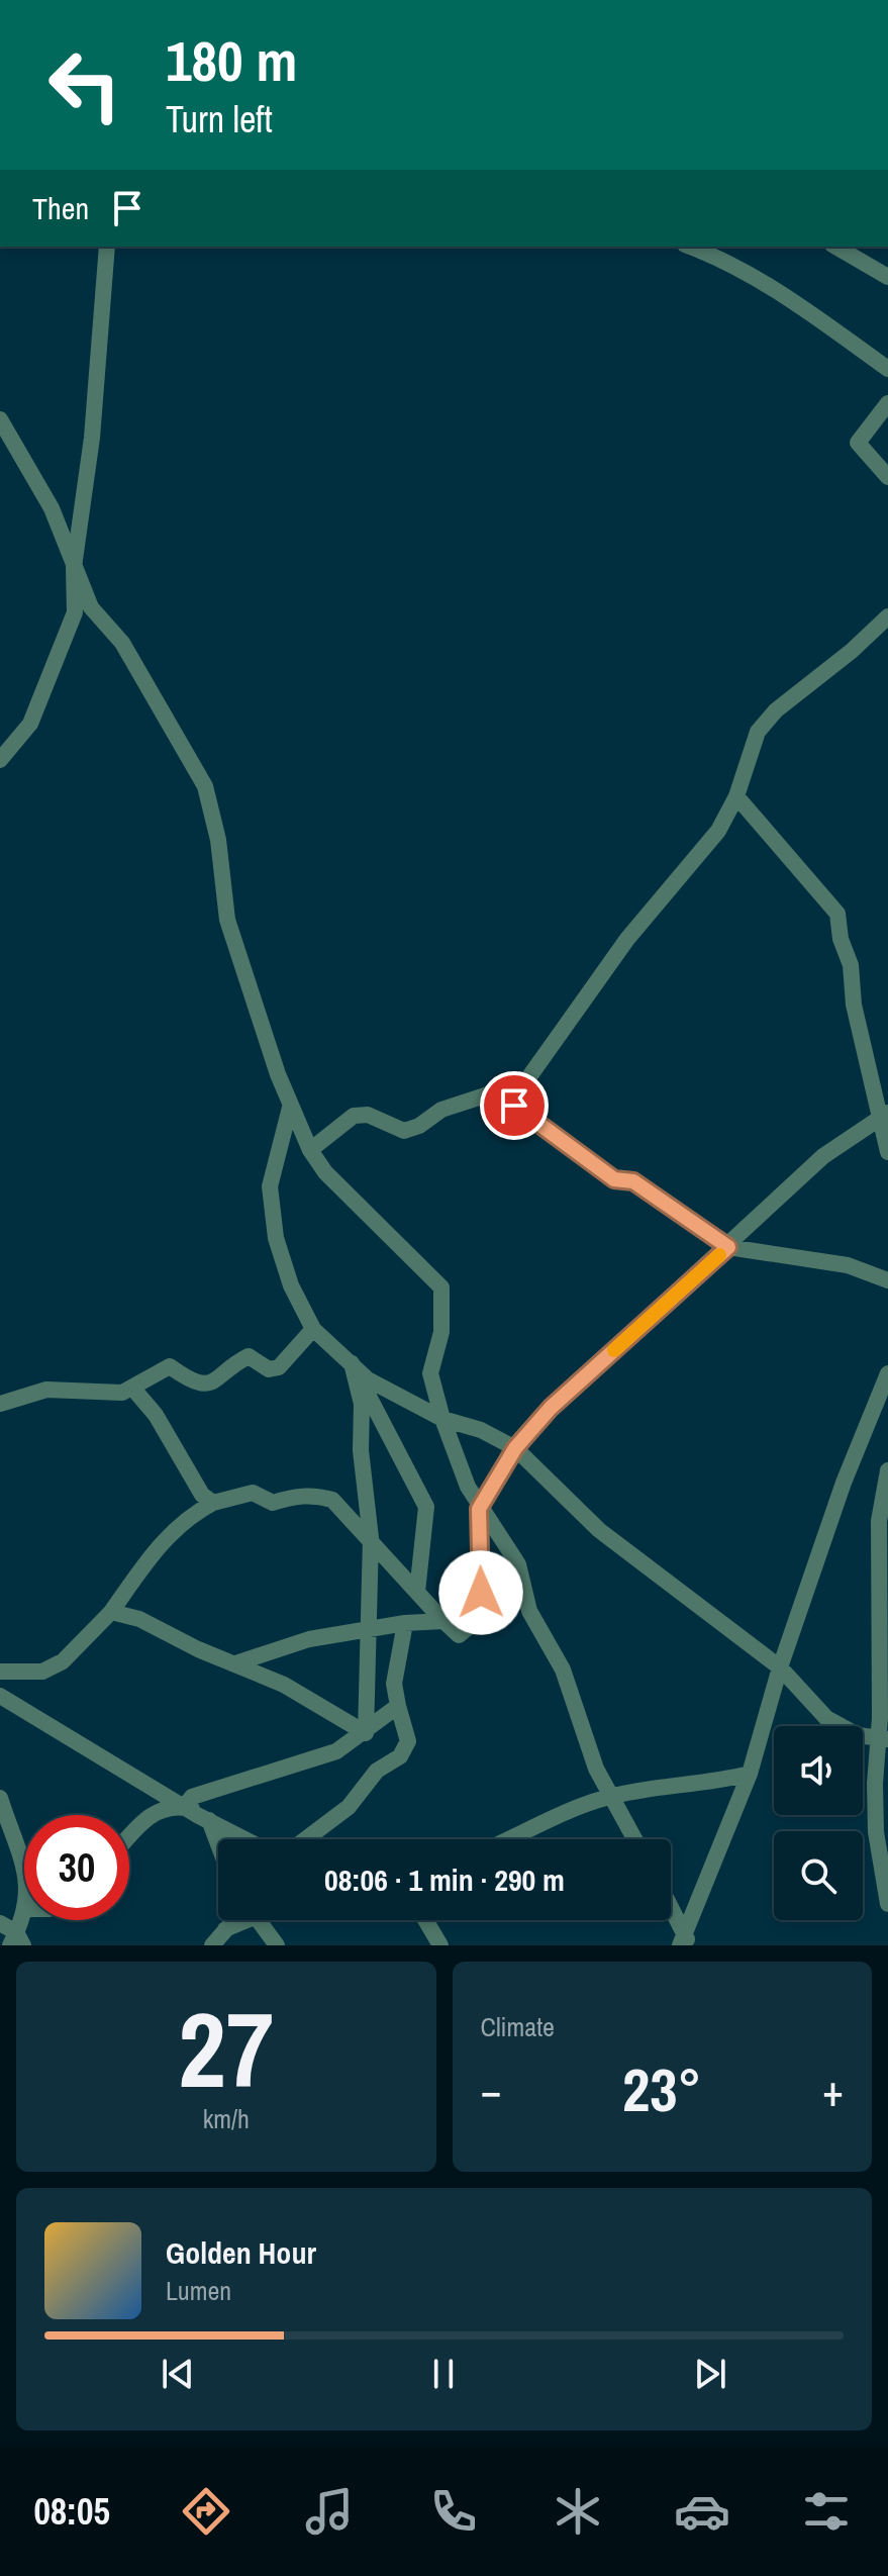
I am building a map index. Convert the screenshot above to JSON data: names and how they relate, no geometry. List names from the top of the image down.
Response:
{
  "page": {
    "turn": ["180 m", "Turn left"],
    "then": "Then",
    "limit": "30",
    "trip": "08:06 · 1 min · 290 m",
    "tile": [
      ["27", "km/h"],
      "Climate"
    ],
    "heat": ["−", "23°", "+"],
    "song": ["Golden Hour", "Lumen"],
    "tabs": "08:05"
  }
}
